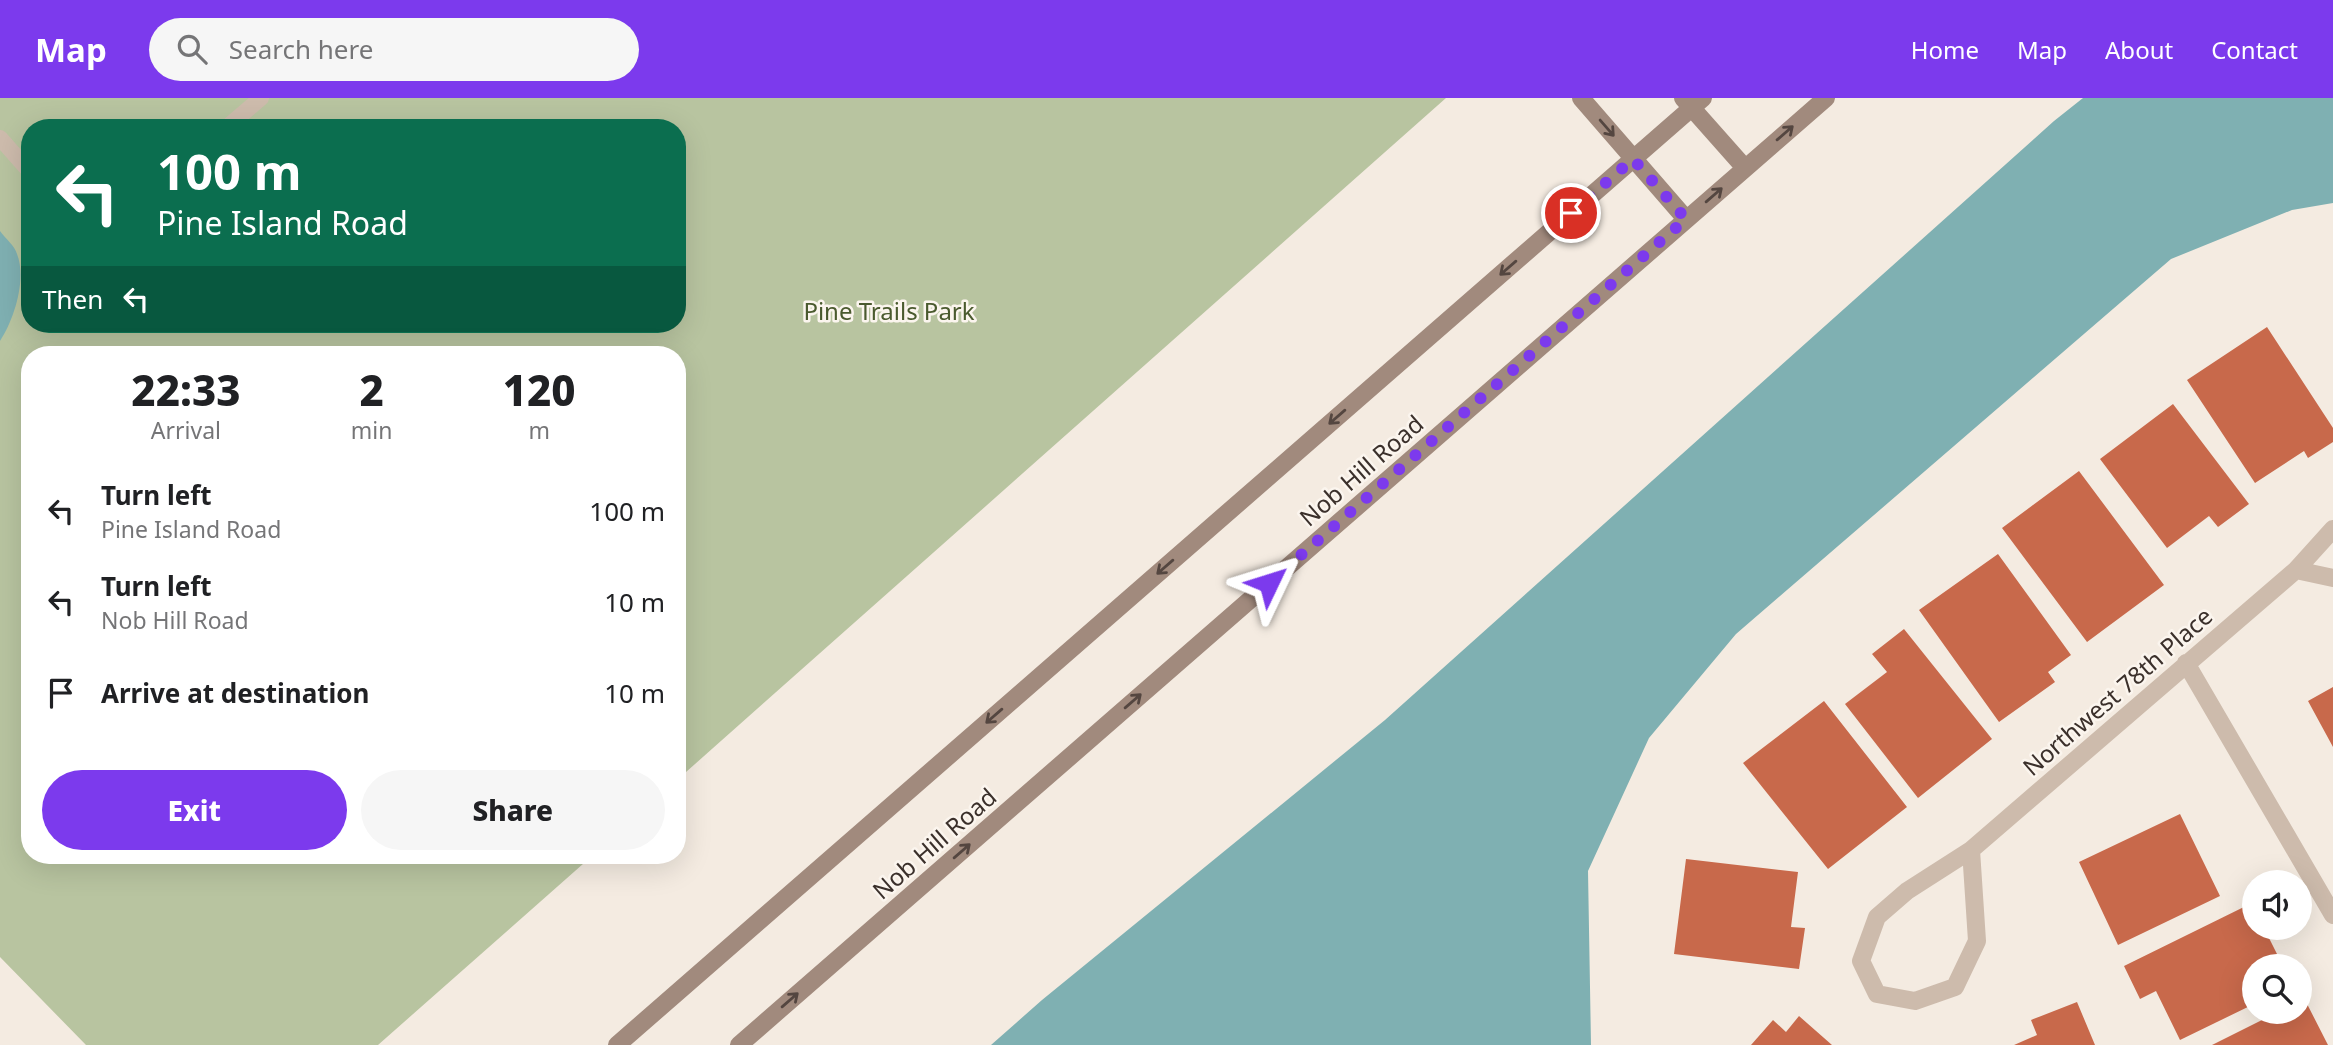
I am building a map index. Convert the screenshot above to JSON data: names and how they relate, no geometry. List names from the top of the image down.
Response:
{
  "streets": {
    "main road": ["Nob Hill Road"],
    "street": ["Northwest 78th Place"]
  },
  "parks": ["Pine Trails Park"],
  "page": {
    "header": "Map",
    "search": "Search here",
    "nav": [
      "Home",
      "Map",
      "About",
      "Contact"
    ],
    "turn": ["100 m", "Pine Island Road"],
    "then": "Then",
    "eta": [
      "22:33",
      "Arrival",
      "2",
      "min",
      "120",
      "m"
    ],
    "list": [
      {
        "name": "Turn left",
        "note": "Pine Island Road",
        "value": "100 m"
      },
      {
        "name": "Turn left",
        "note": "Nob Hill Road",
        "value": "10 m"
      },
      {
        "name": "Arrive at destination",
        "value": "10 m"
      }
    ],
    "buttons": ["Exit", "Share"]
  }
}
